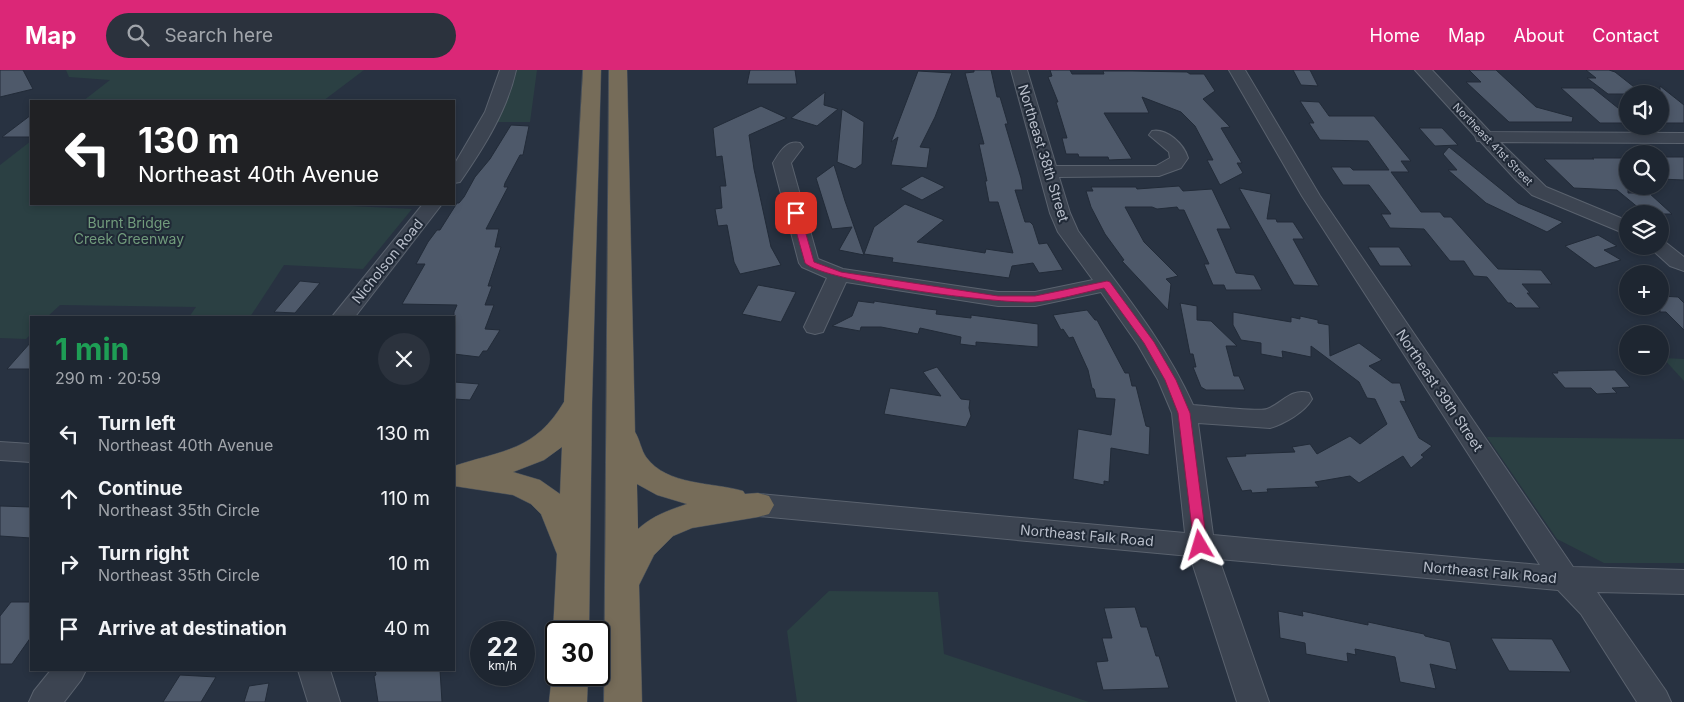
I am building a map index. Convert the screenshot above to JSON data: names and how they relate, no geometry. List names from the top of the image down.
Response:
{
  "streets": {
    "street": [
      "Northeast 41st Street",
      "Northeast 38th Street",
      "Nicholson Road",
      "Northeast 39th Street",
      "Northeast Falk Road"
    ]
  },
  "crossings": [
    ["Northeast 38th Street", "Northeast Falk Road"],
    ["Northeast 39th Street", "Northeast Falk Road"]
  ],
  "parks": ["Burnt Bridge Creek Greenway"],
  "page": {
    "header": "Map",
    "search": "Search here",
    "nav": [
      "Home",
      "Map",
      "About",
      "Contact"
    ],
    "map_buttons": ["+", "−"],
    "turn": ["130 m", "Northeast 40th Avenue"],
    "heading": ["1 min", "290 m · 20:59"],
    "list": [
      {
        "name": "Turn left",
        "note": "Northeast 40th Avenue",
        "value": "130 m"
      },
      {
        "name": "Continue",
        "note": "Northeast 35th Circle",
        "value": "110 m"
      },
      {
        "name": "Turn right",
        "note": "Northeast 35th Circle",
        "value": "10 m"
      },
      {
        "name": "Arrive at destination",
        "value": "40 m"
      }
    ],
    "speed": "22 km/h",
    "limit": "30"
  }
}
